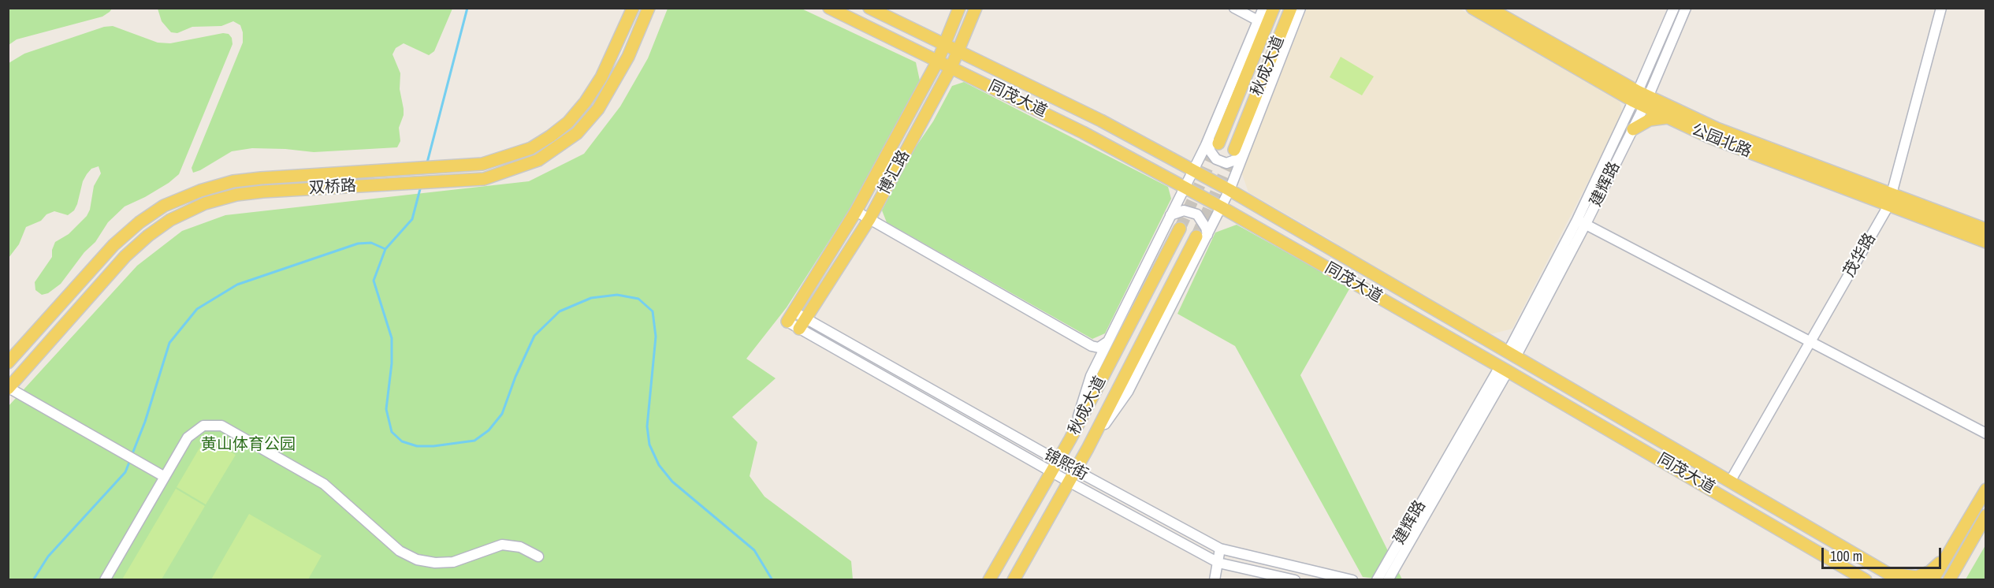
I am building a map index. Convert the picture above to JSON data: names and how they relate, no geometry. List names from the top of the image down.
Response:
{
  "streets": {
    "main road": [
      "秋成大道",
      "同茂大道",
      "公园北路",
      "博汇路",
      "双桥路"
    ],
    "street": ["建辉路", "茂华路", "锦熙街"]
  },
  "crossings": [
    ["秋成大道", "锦熙街"],
    ["同茂大道", "博汇路"],
    ["同茂大道", "建辉路"],
    ["同茂大道", "茂华路"],
    ["公园北路", "建辉路"],
    ["公园北路", "茂华路"],
    ["博汇路", "锦熙街"]
  ],
  "parks": ["黄山体育公园"],
  "scale_bar": "100 m"
}
